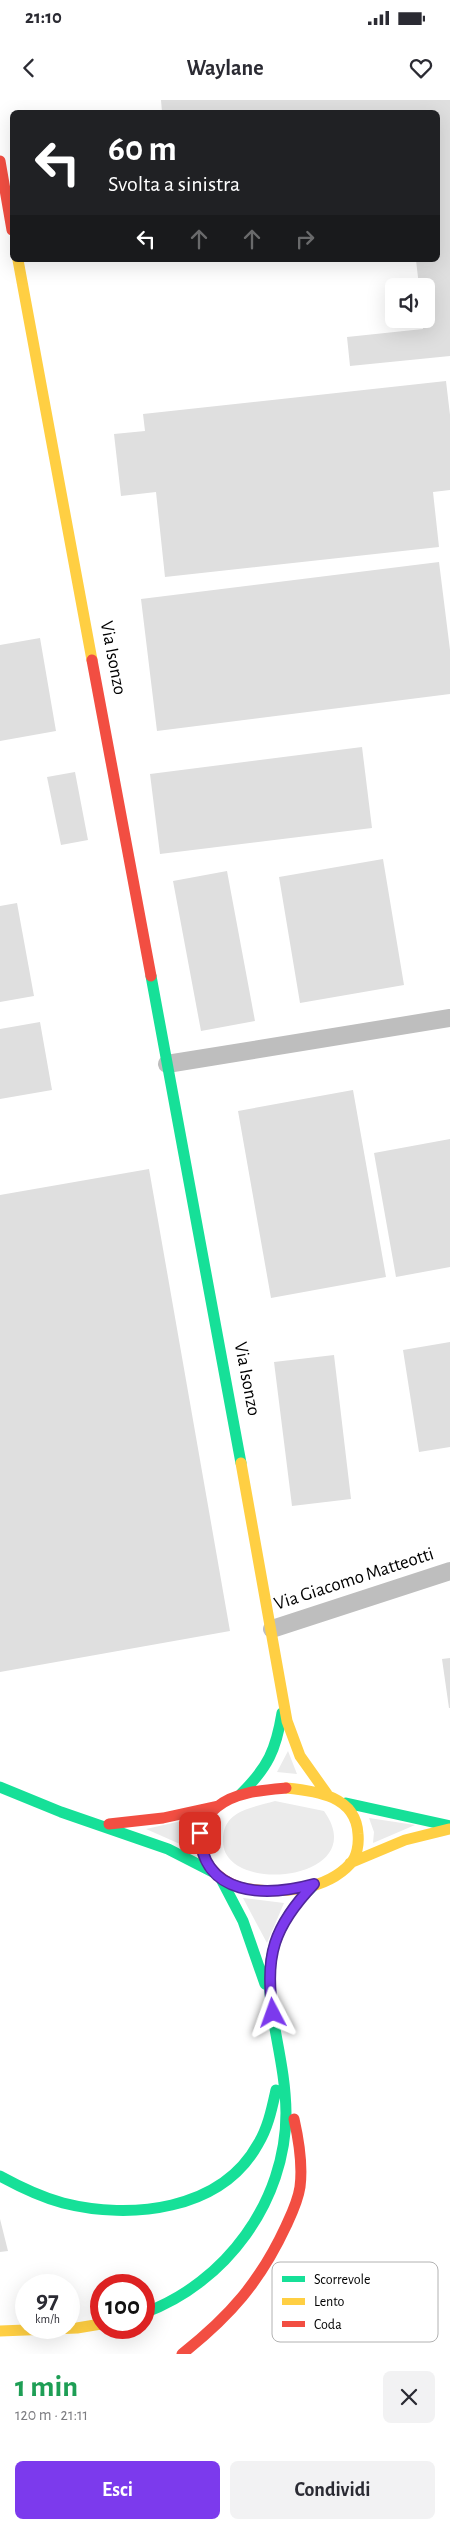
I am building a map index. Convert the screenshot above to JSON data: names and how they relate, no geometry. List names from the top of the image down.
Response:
{
  "streets": {
    "main road": ["Via Isonzo"],
    "street": ["Via Giacomo Matteotti"]
  },
  "crossings": [
    ["Via Isonzo", "Via Giacomo Matteotti"]
  ],
  "legend": ["Scorrevole", "Lento", "Coda"],
  "page": {
    "status": "21:10",
    "header": "Waylane",
    "turn": ["60 m", "Svolta a sinistra"],
    "speed": "97 km/h",
    "limit": "100",
    "heading": ["1 min", "120 m · 21:11"],
    "buttons": ["Esci", "Condividi"]
  }
}
